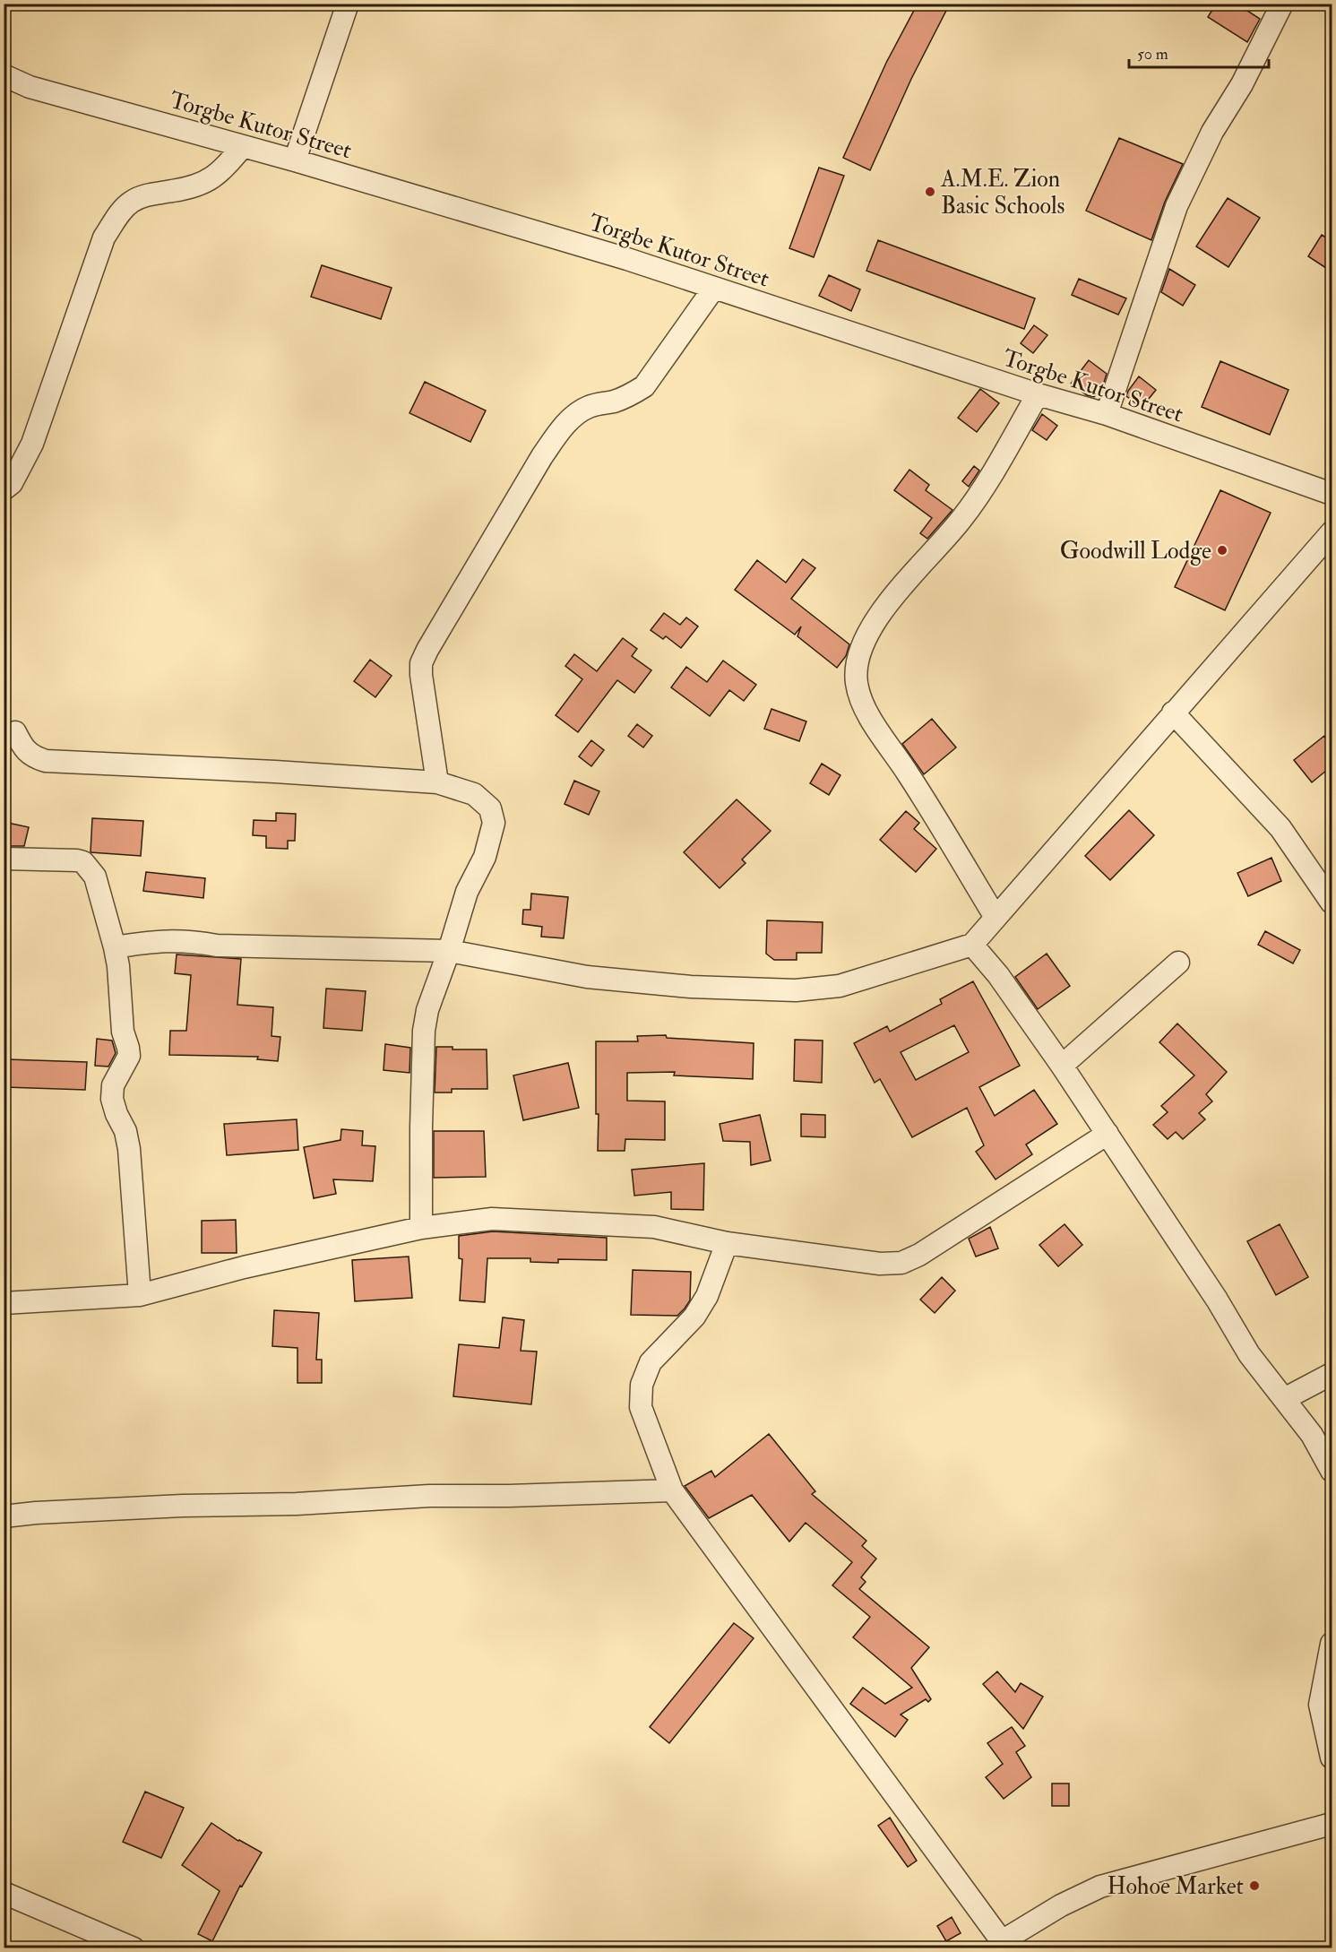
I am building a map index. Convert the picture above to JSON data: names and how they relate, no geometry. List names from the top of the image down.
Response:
{
  "streets": {
    "street": ["Torgbe Kutor Street"]
  },
  "places": ["A.M.E. Zion Basic Schools", "Goodwill Lodge", "Hohoe Market"],
  "scale_bar": "50 m"
}
